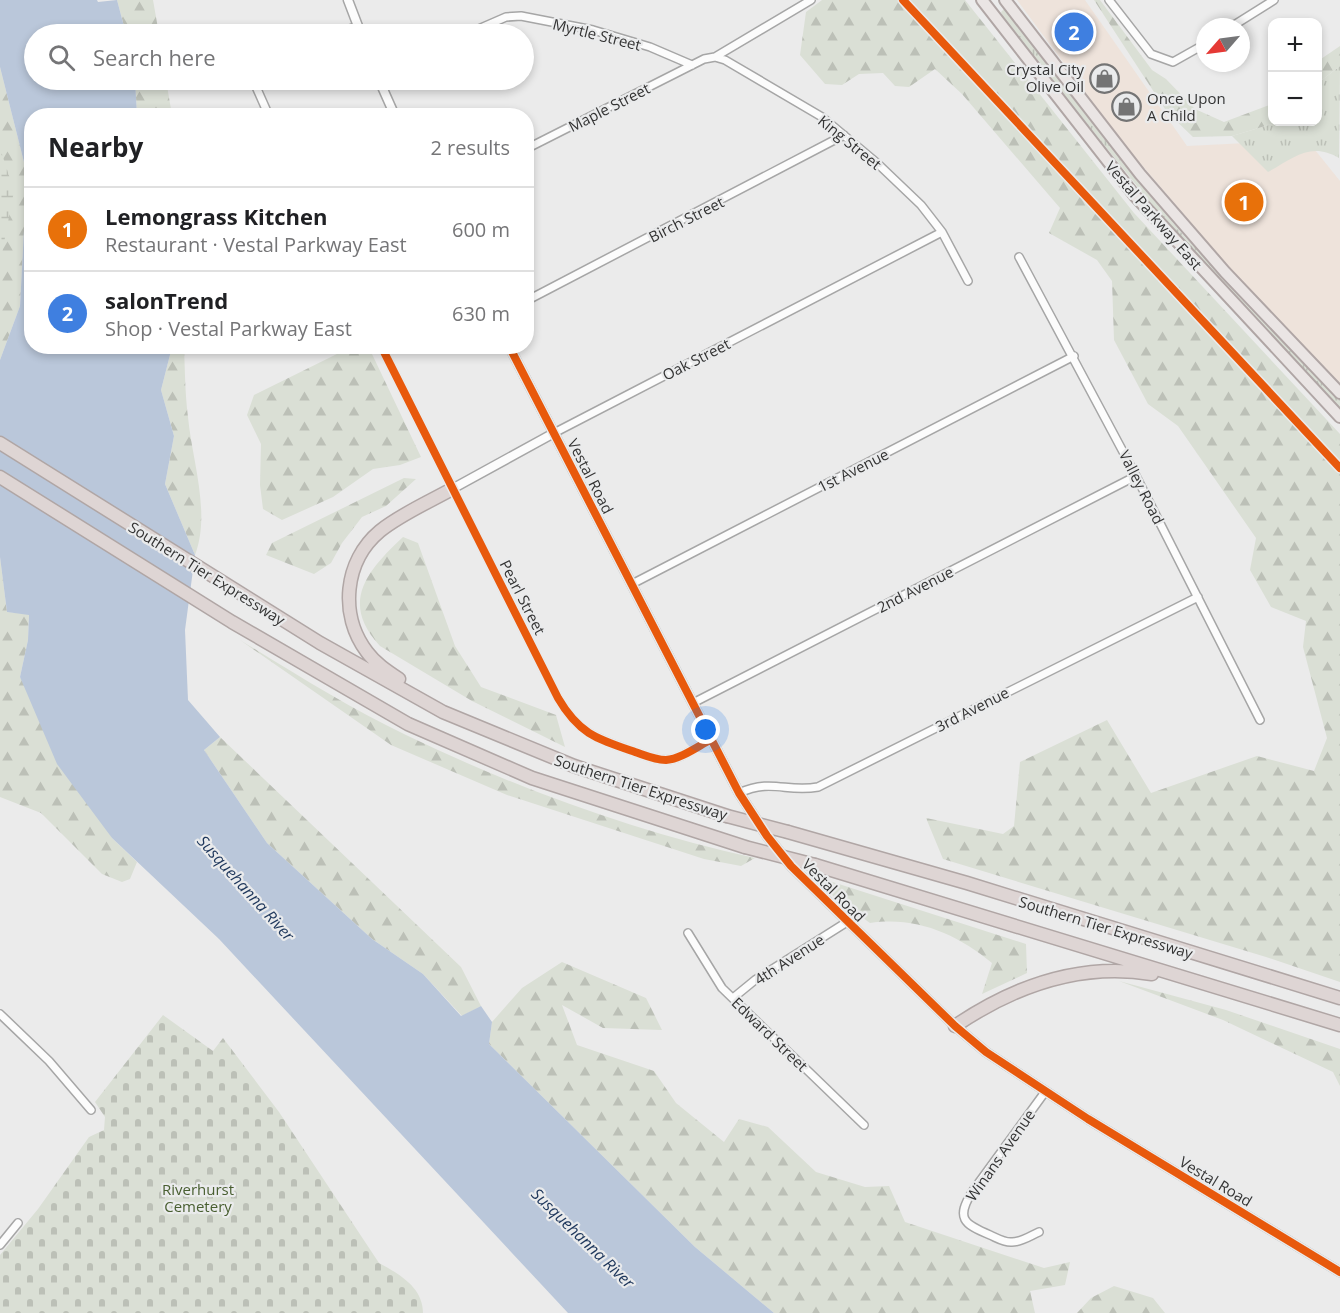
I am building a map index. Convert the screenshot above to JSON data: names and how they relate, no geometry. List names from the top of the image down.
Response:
{
  "streets": {
    "highway": ["Southern Tier Expressway"],
    "main road": ["Vestal Parkway East"],
    "street": [
      "Myrtle Street",
      "Maple Street",
      "King Street",
      "Birch Street",
      "Oak Street",
      "1st Avenue",
      "Vestal Road",
      "Valley Road",
      "2nd Avenue",
      "Pearl Street",
      "3rd Avenue",
      "4th Avenue",
      "Edward Street",
      "Winans Avenue"
    ]
  },
  "crossings": [
    ["Myrtle Street", "Maple Street"],
    ["King Street", "Birch Street"],
    ["King Street", "Oak Street"],
    ["Oak Street", "Vestal Road"],
    ["Oak Street", "Pearl Street"],
    ["1st Avenue", "Vestal Road"],
    ["1st Avenue", "Valley Road"],
    ["Vestal Road", "2nd Avenue"],
    ["Vestal Road", "Pearl Street"],
    ["Vestal Road", "3rd Avenue"],
    ["Vestal Road", "4th Avenue"],
    ["Vestal Road", "Winans Avenue"],
    ["Valley Road", "2nd Avenue"],
    ["Valley Road", "3rd Avenue"],
    ["4th Avenue", "Edward Street"]
  ],
  "water": ["Susquehanna River"],
  "parks": ["Riverhurst Cemetery"],
  "places": {
    "shop": ["Crystal City Olive Oil", "Once Upon A Child"]
  },
  "north": "bottom left",
  "page": {
    "pins": ["2", "1"],
    "map_buttons": ["+", "−"],
    "search": "Search here",
    "heading": ["Nearby", "2 results"],
    "list": [
      {
        "mark": "1",
        "name": "Lemongrass Kitchen",
        "note": "Restaurant · Vestal Parkway East",
        "value": "600 m"
      },
      {
        "mark": "2",
        "name": "salonTrend",
        "note": "Shop · Vestal Parkway East",
        "value": "630 m"
      }
    ]
  }
}
